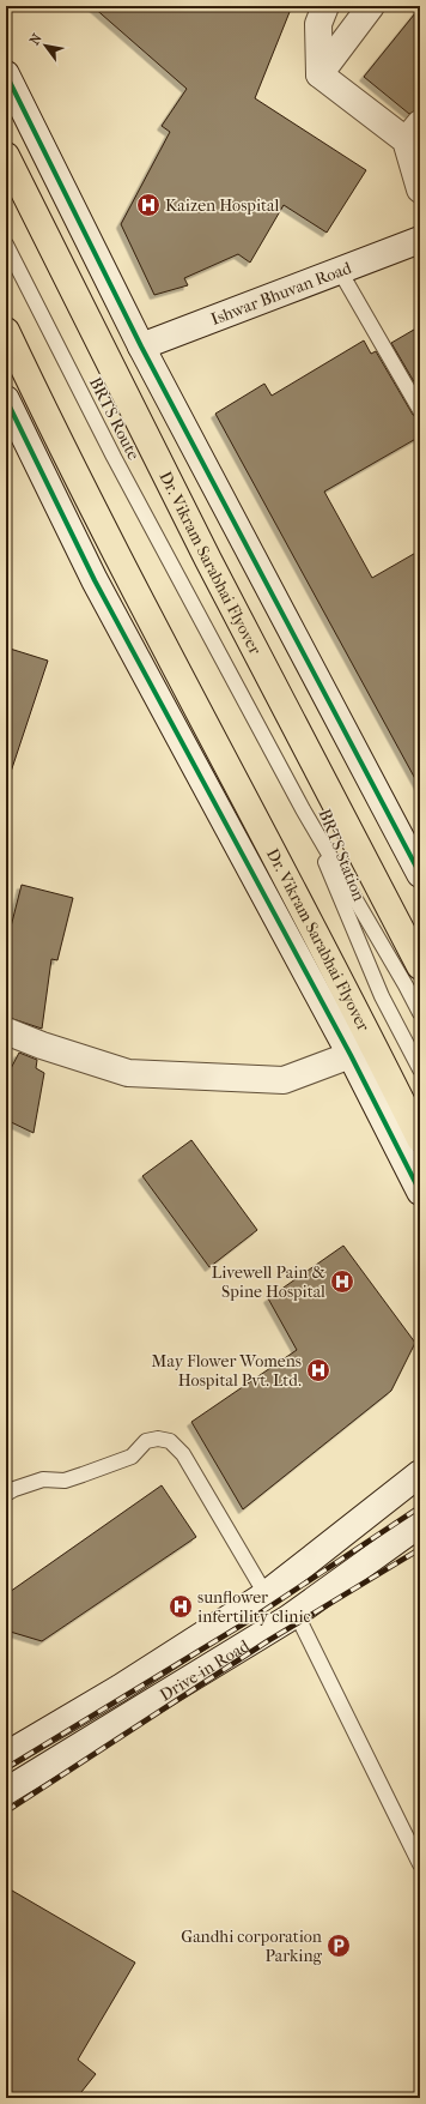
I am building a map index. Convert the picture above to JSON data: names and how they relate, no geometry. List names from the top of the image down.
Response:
{
  "streets": {
    "main road": ["Dr. Vikram Sarabhai Flyover"],
    "street": ["Ishwar Bhuvan Road", "Drive-in Road"],
    "lane": ["BRTS Route", "BRTS Station"]
  },
  "crossings": [
    ["BRTS Route", "BRTS Station"]
  ],
  "places": {
    "hospital": [
      "Kaizen Hospital",
      "Livewell Pain & Spine Hospital",
      "May Flower Womens Hospital Pvt. Ltd.",
      "sunflower infertility clinic"
    ],
    "parking": ["Gandhi corporation Parking"]
  },
  "north": "top left"
}
